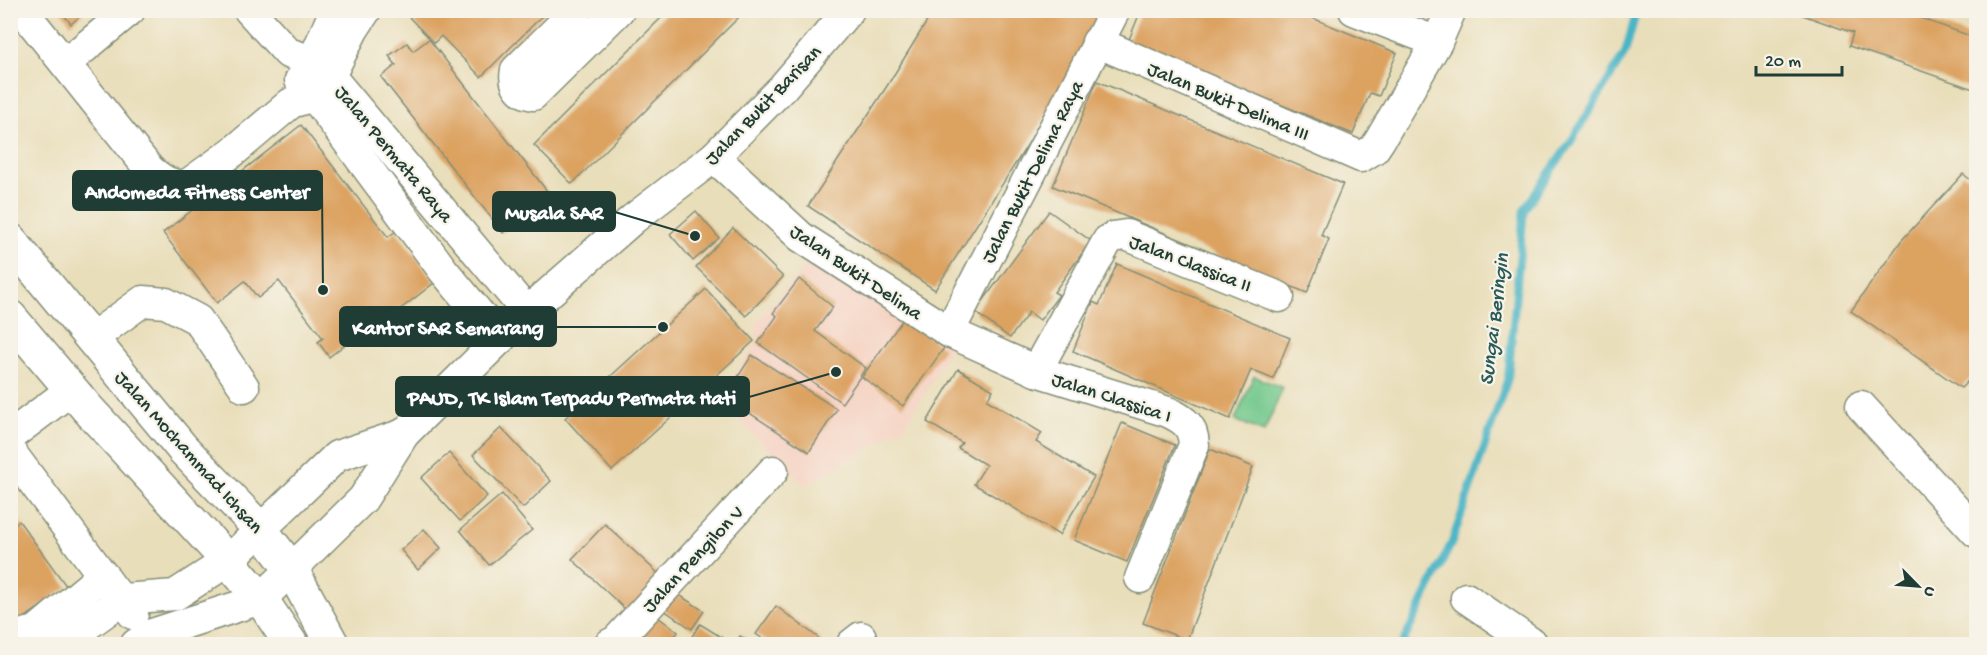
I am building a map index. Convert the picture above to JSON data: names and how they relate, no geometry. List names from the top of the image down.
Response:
{
  "streets": {
    "main road": ["Jalan Mochammad Ichsan"],
    "street": [
      "Jalan Bukit Delima III",
      "Jalan Bukit Barisan",
      "Jalan Permata Raya",
      "Jalan Bukit Delima Raya",
      "Jalan Classica II",
      "Jalan Bukit Delima",
      "Jalan Classica I",
      "Jalan Pengilon V"
    ]
  },
  "crossings": [
    ["Jalan Bukit Delima III", "Jalan Bukit Delima Raya"],
    ["Jalan Bukit Barisan", "Jalan Permata Raya"],
    ["Jalan Bukit Barisan", "Jalan Bukit Delima"],
    ["Jalan Bukit Barisan", "Jalan Mochammad Ichsan"],
    ["Jalan Bukit Delima Raya", "Jalan Bukit Delima"],
    ["Jalan Bukit Delima Raya", "Jalan Classica I"],
    ["Jalan Classica II", "Jalan Classica I"],
    ["Jalan Bukit Delima", "Jalan Classica I"]
  ],
  "water": ["Sungai Beringin"],
  "places": [
    "Musala SAR",
    "Andomeda Fitness Center",
    "Kantor SAR Semarang",
    "PAUD, TK Islam Terpadu Permata Hati"
  ],
  "scale_bar": "20 m",
  "north": "bottom right"
}
